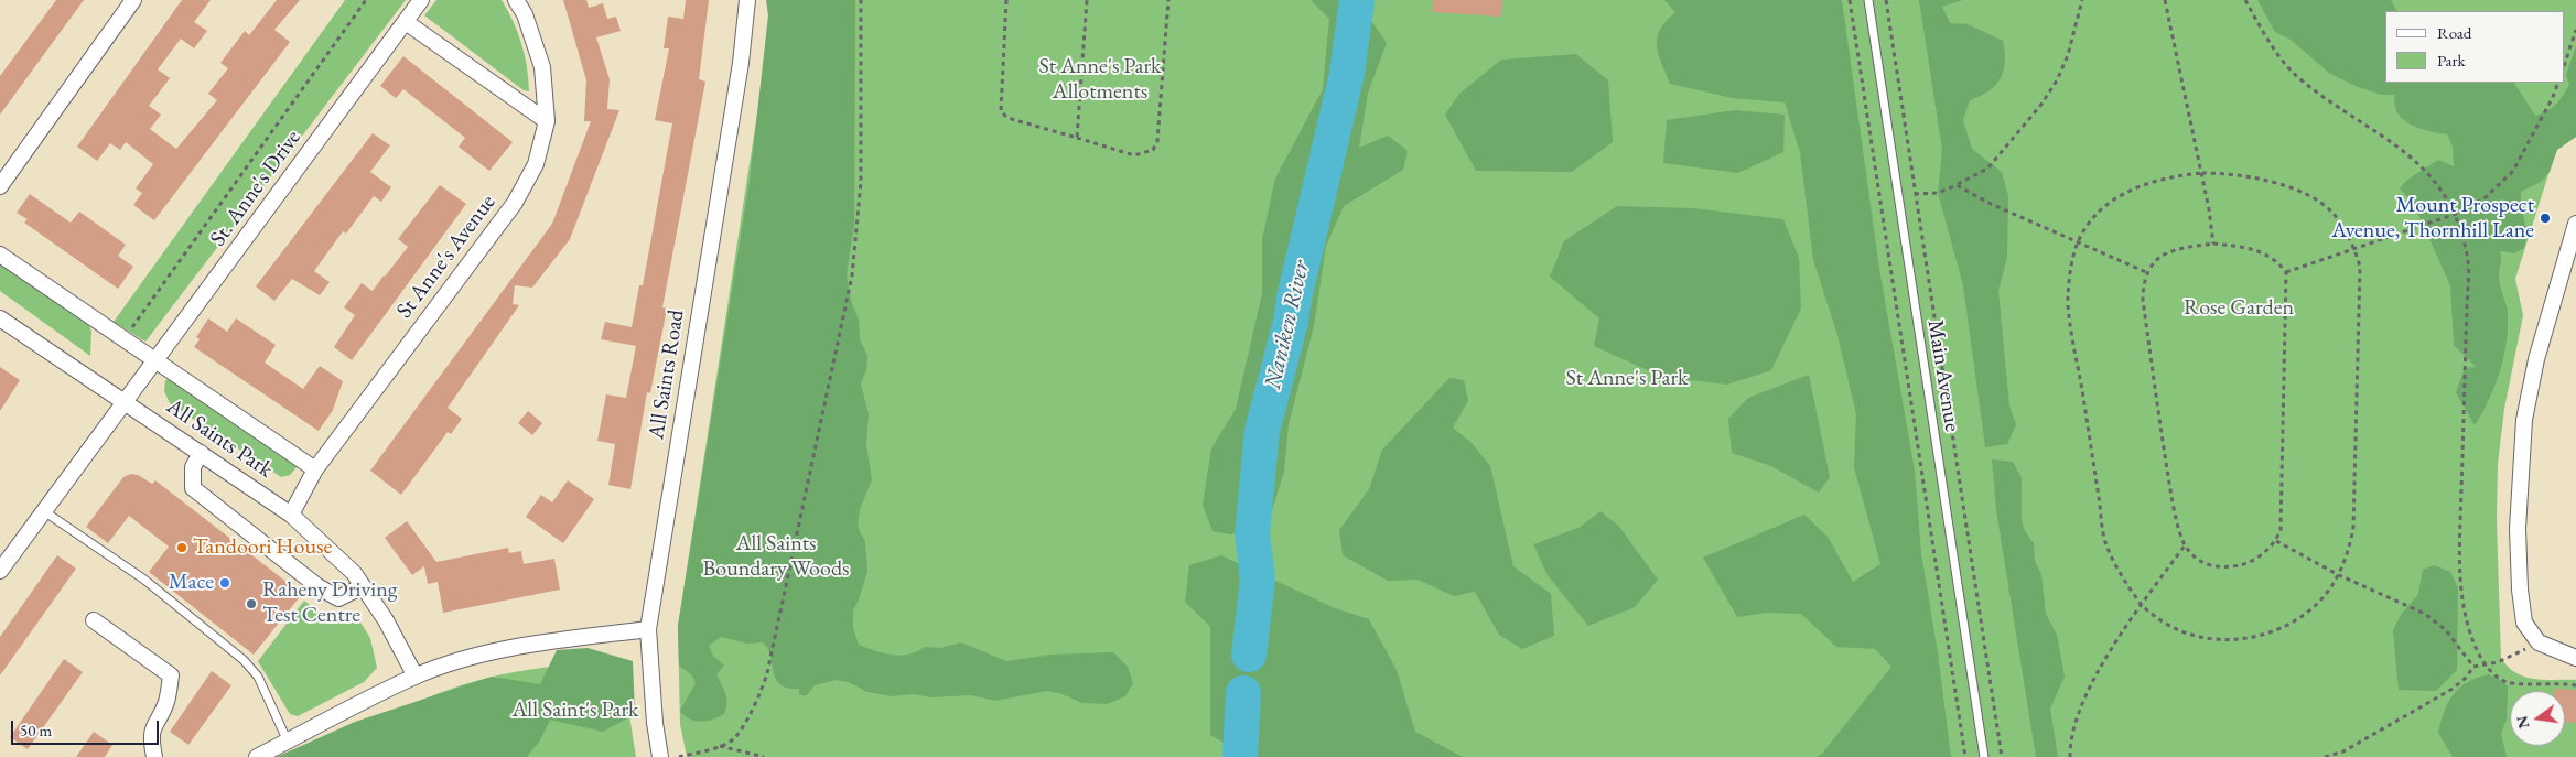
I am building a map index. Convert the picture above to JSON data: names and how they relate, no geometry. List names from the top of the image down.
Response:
{
  "streets": {
    "street": [
      "St. Anne's Drive",
      "St Anne's Avenue",
      "All Saints Road",
      "All Saints Park"
    ],
    "lane": ["Main Avenue"]
  },
  "crossings": [
    ["St. Anne's Drive", "All Saints Park"],
    ["St Anne's Avenue", "All Saints Park"]
  ],
  "water": ["Naniken River"],
  "parks": [
    "St Anne's Park Allotments",
    "Rose Garden",
    "St Anne's Park",
    "All Saints Boundary Woods",
    "All Saint's Park"
  ],
  "places": [
    "Mount Prospect Avenue, Thornhill Lane",
    "Tandoori House",
    "Mace",
    "Raheny Driving Test Centre"
  ],
  "legend": ["Road", "Park"],
  "scale_bar": "50 m",
  "north": "left"
}
